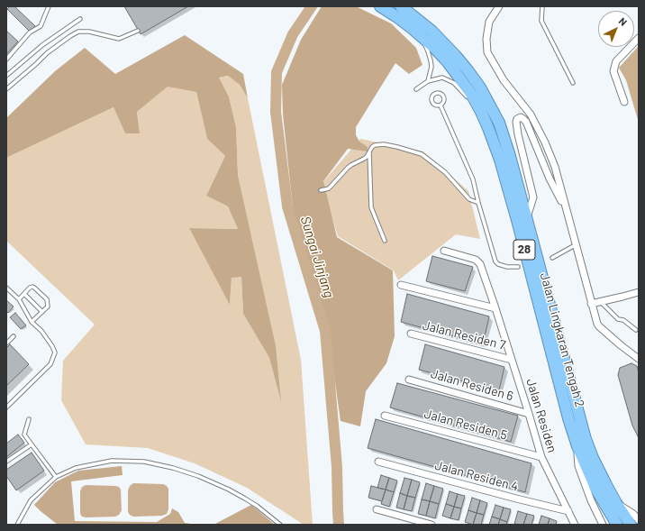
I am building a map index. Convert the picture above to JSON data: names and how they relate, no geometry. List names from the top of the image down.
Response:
{
  "streets": {
    "highway": ["28", "Jalan Lingkaran Tengah 2"],
    "street": [
      "Jalan Residen 7",
      "Jalan Residen 6",
      "Jalan Residen",
      "Jalan Residen 5",
      "Jalan Residen 4"
    ]
  },
  "crossings": [
    ["Jalan Residen 7", "Jalan Residen"],
    ["Jalan Residen 6", "Jalan Residen"],
    ["Jalan Residen", "Jalan Residen 5"],
    ["Jalan Residen", "Jalan Residen 4"]
  ],
  "water": ["Sungai Jinjang"],
  "north": "top right"
}
